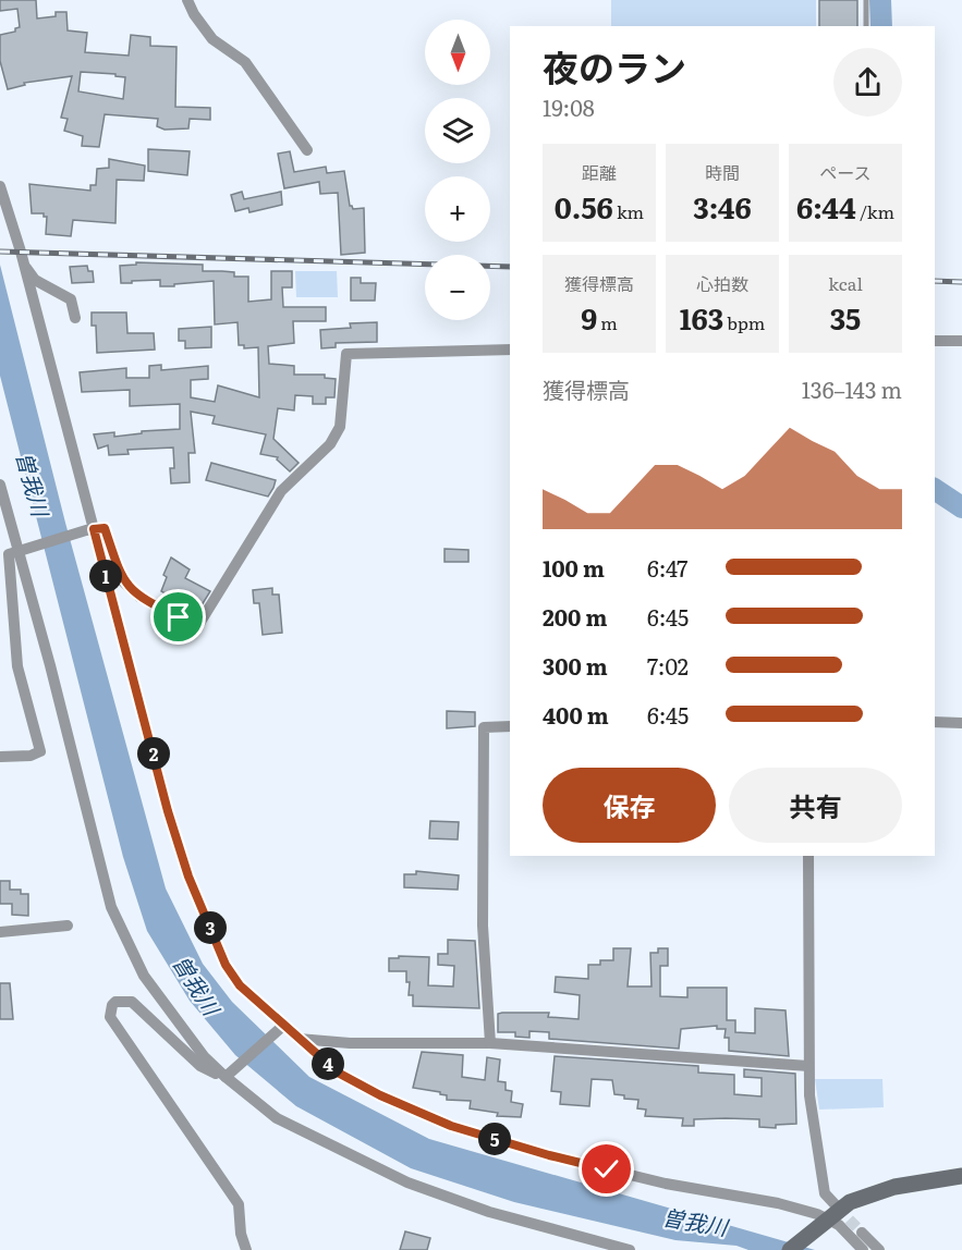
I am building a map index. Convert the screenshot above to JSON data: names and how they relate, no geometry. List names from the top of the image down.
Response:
{
  "water": ["曽我川"],
  "north": "bottom",
  "page": {
    "map_buttons": ["+", "−"],
    "heading": ["夜のラン", "19:08"],
    "stats": [
      ["距離", "0.56 km"],
      ["時間", "3:46"],
      ["ペース", "6:44 /km"],
      ["獲得標高", "9 m"],
      ["心拍数", "163 bpm"],
      ["kcal", "35"]
    ],
    "chart": ["獲得標高", "136–143 m"],
    "list": [
      {
        "name": "100 m",
        "note": "6:47"
      },
      {
        "name": "200 m",
        "note": "6:45"
      },
      {
        "name": "300 m",
        "note": "7:02"
      },
      {
        "name": "400 m",
        "note": "6:45"
      }
    ],
    "pins": [
      "1",
      "2",
      "3",
      "4",
      "5"
    ],
    "buttons": ["保存", "共有"]
  }
}
